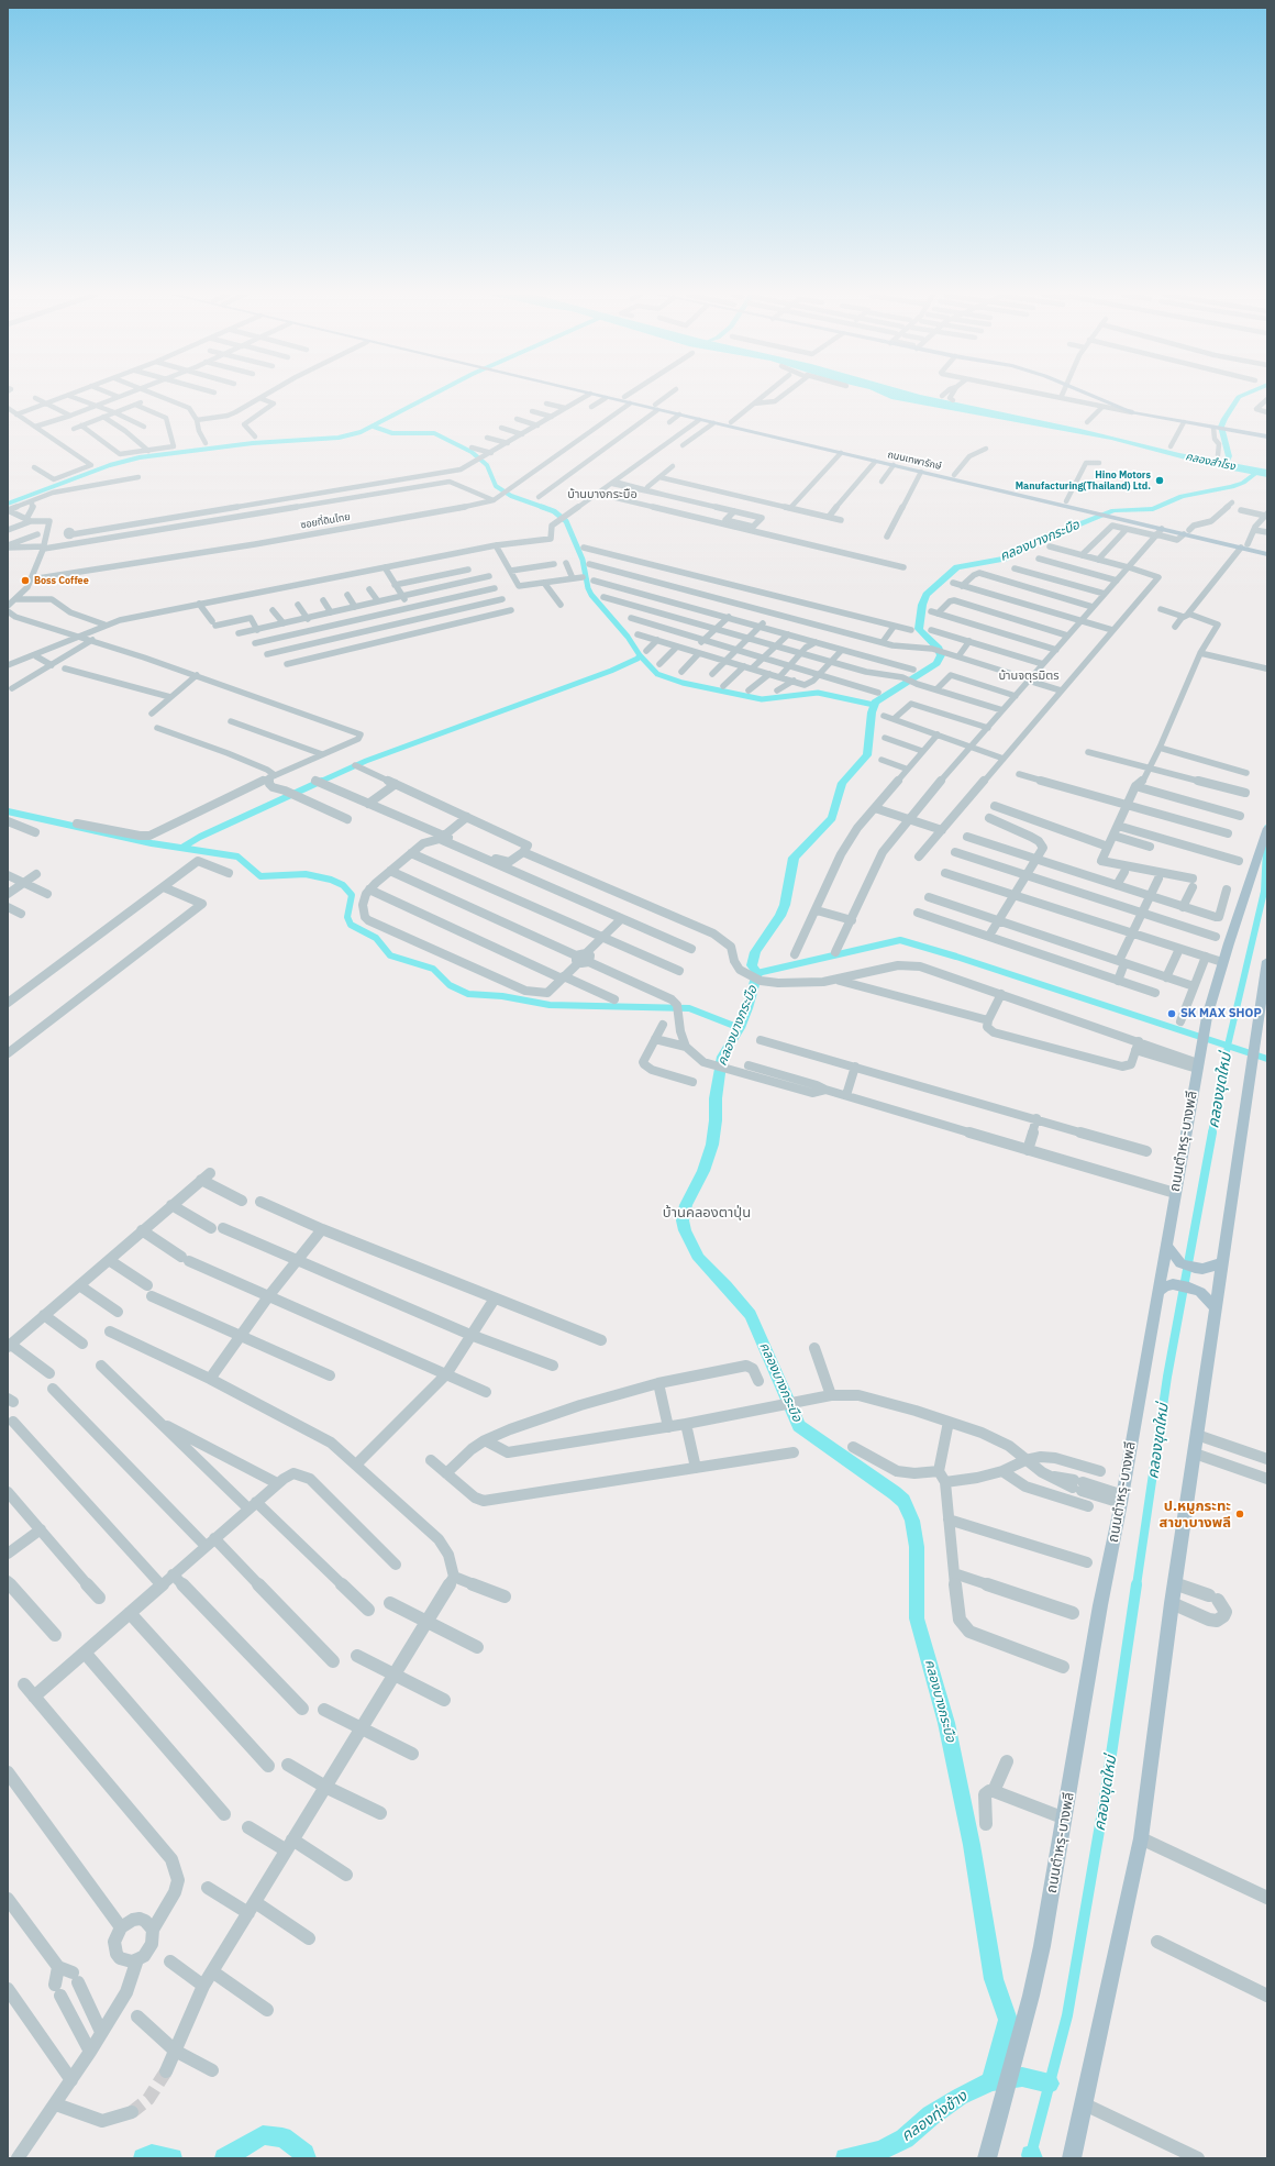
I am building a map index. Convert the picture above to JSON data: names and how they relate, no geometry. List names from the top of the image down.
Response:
{
  "streets": {
    "main road": ["ถนนเทพารักษ์", "ถนนตำหรุ-บางพลี"],
    "street": ["ซอยที่ดินไทย"]
  },
  "crossings": [
    ["ถนนเทพารักษ์", "ซอยที่ดินไทย"]
  ],
  "districts": ["บ้านบางกระบือ", "บ้านจตุรมิตร", "บ้านคลองตาปุ่น"],
  "water": [
    "คลองสำโรง",
    "คลองบางกระบือ",
    "คลองขุดใหม่",
    "คลองทุ่งช้าง"
  ],
  "places": [
    "Hino Motors Manufacturing(Thailand) Ltd.",
    "Boss Coffee",
    "SK MAX SHOP",
    "ป.หมูกระทะ สาขาบางพลี"
  ]
}
